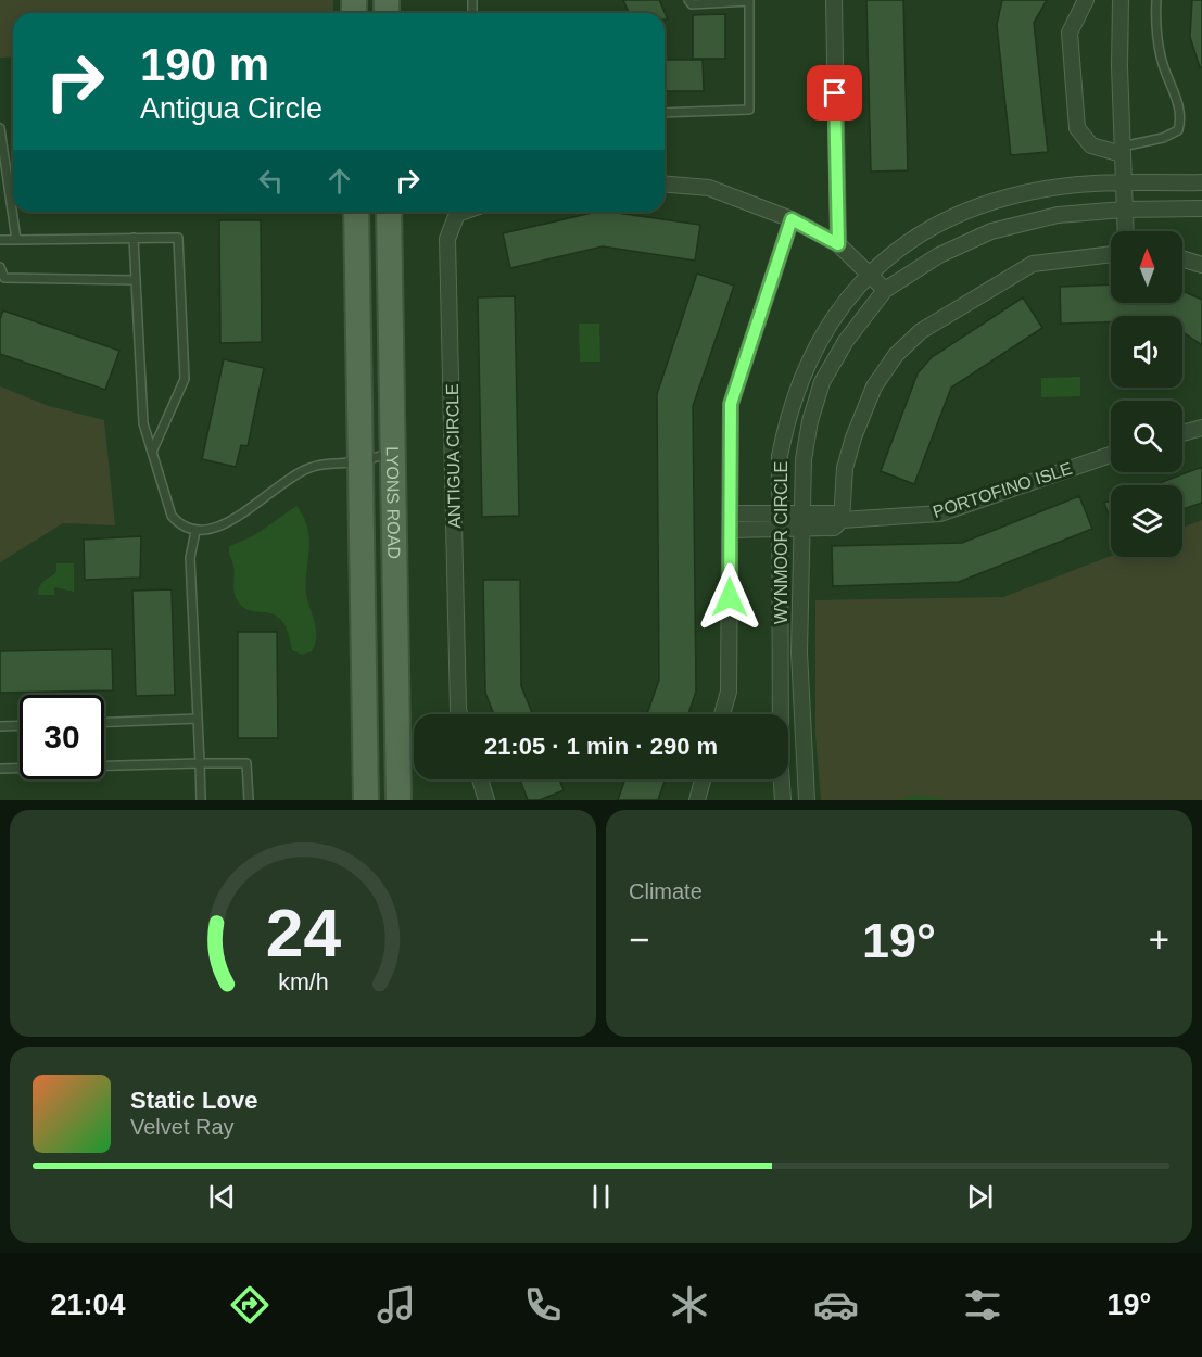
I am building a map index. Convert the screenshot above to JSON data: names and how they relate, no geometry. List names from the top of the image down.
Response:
{
  "streets": {
    "main road": ["LYONS ROAD"],
    "street": ["ANTIGUA CIRCLE", "PORTOFINO ISLE", "WYNMOOR CIRCLE"]
  },
  "crossings": [
    ["PORTOFINO ISLE", "WYNMOOR CIRCLE"]
  ],
  "north": "top",
  "page": {
    "turn": ["190 m", "Antigua Circle"],
    "limit": "30",
    "trip": "21:05 · 1 min · 290 m",
    "tile": "Climate",
    "heat": ["−", "19°", "+"],
    "song": ["Static Love", "Velvet Ray"],
    "tabs": ["21:04", "19°"],
    "gauge": ["24", "km/h"]
  }
}
